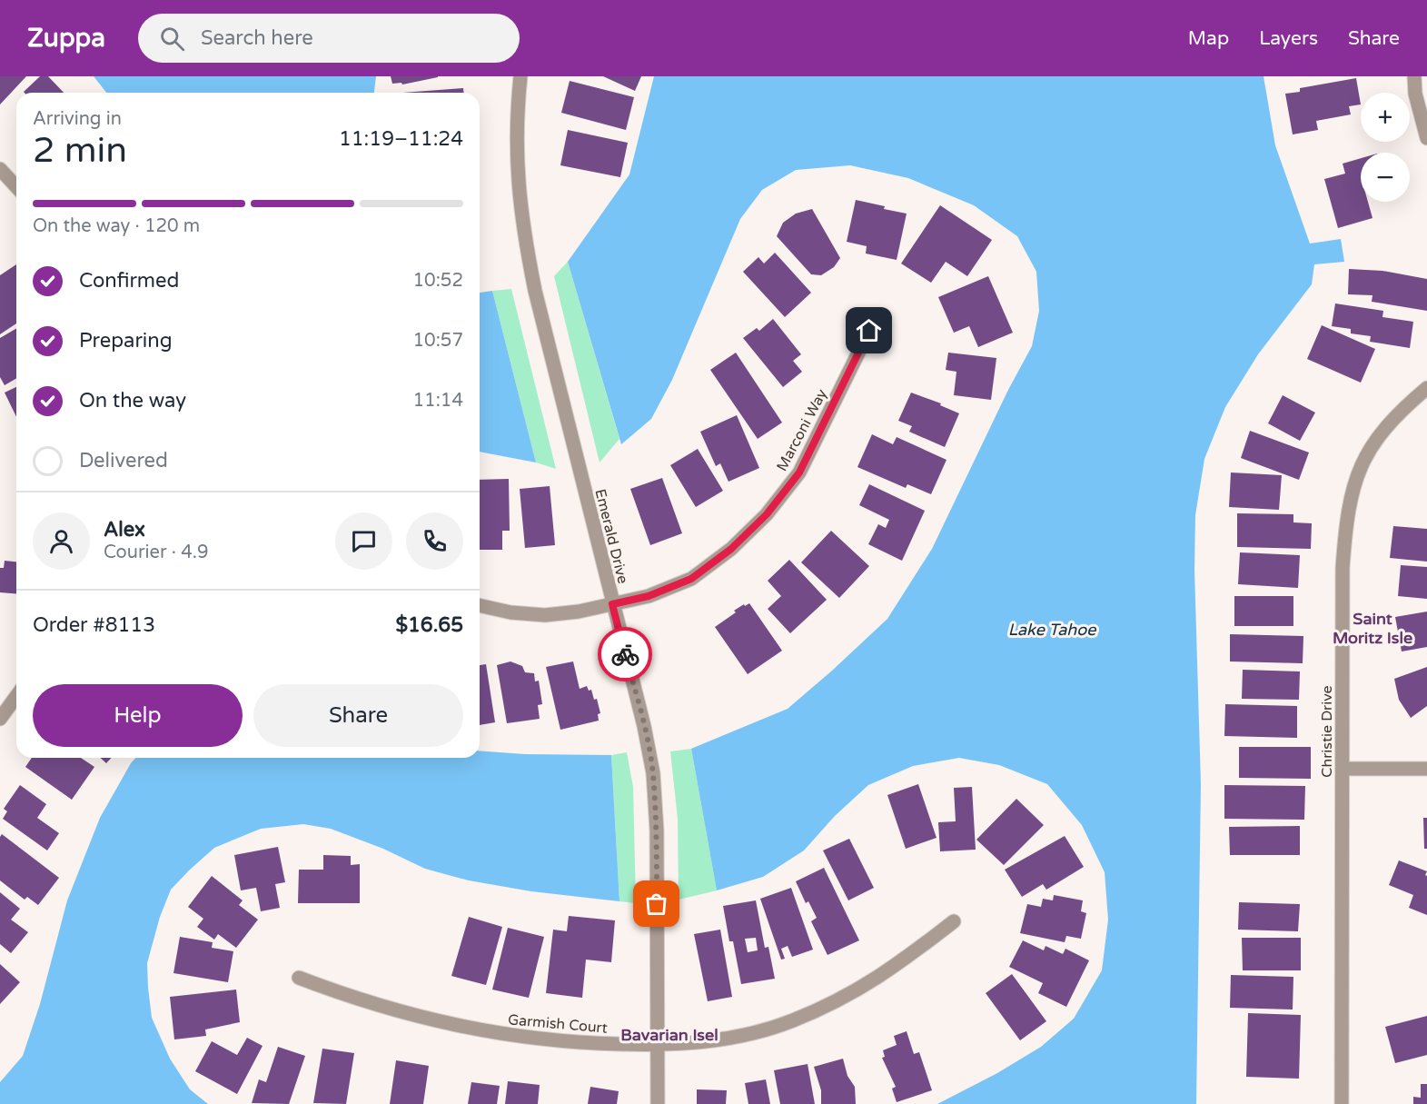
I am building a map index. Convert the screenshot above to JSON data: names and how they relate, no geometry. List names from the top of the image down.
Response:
{
  "streets": {
    "street": [
      "Marconi Way",
      "Emerald Drive",
      "Christie Drive",
      "Garmish Court"
    ]
  },
  "crossings": [
    ["Marconi Way", "Emerald Drive"],
    ["Emerald Drive", "Garmish Court"]
  ],
  "districts": ["Saint Moritz Isle", "Bavarian Isel"],
  "water": ["Lake Tahoe"],
  "page": {
    "header": "Zuppa",
    "search": "Search here",
    "nav": ["Map", "Layers", "Share"],
    "map_buttons": ["+", "−"],
    "heading": ["2 min", "Arriving in", "11:19–11:24"],
    "panel": [
      "Alex",
      "Courier · 4.9",
      "Order #8113",
      "$16.65"
    ],
    "bar": "On the way · 120 m",
    "list": [
      ["Confirmed", "10:52"],
      ["Preparing", "10:57"],
      ["On the way", "11:14"],
      "Delivered"
    ],
    "buttons": ["Help", "Share"]
  }
}
